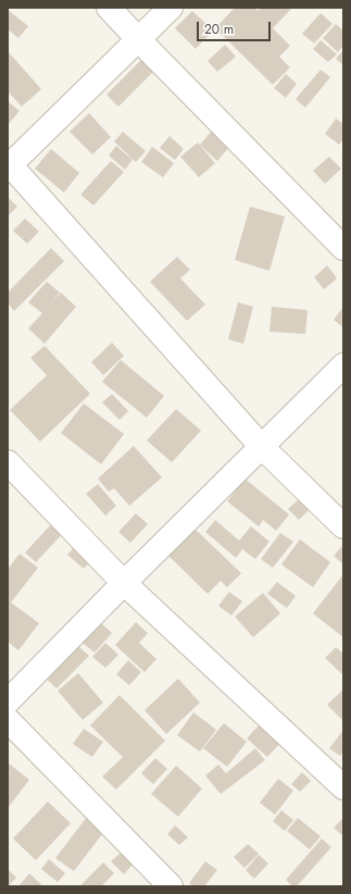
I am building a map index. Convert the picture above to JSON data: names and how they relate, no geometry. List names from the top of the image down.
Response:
{
  "scale_bar": "20 m"
}
